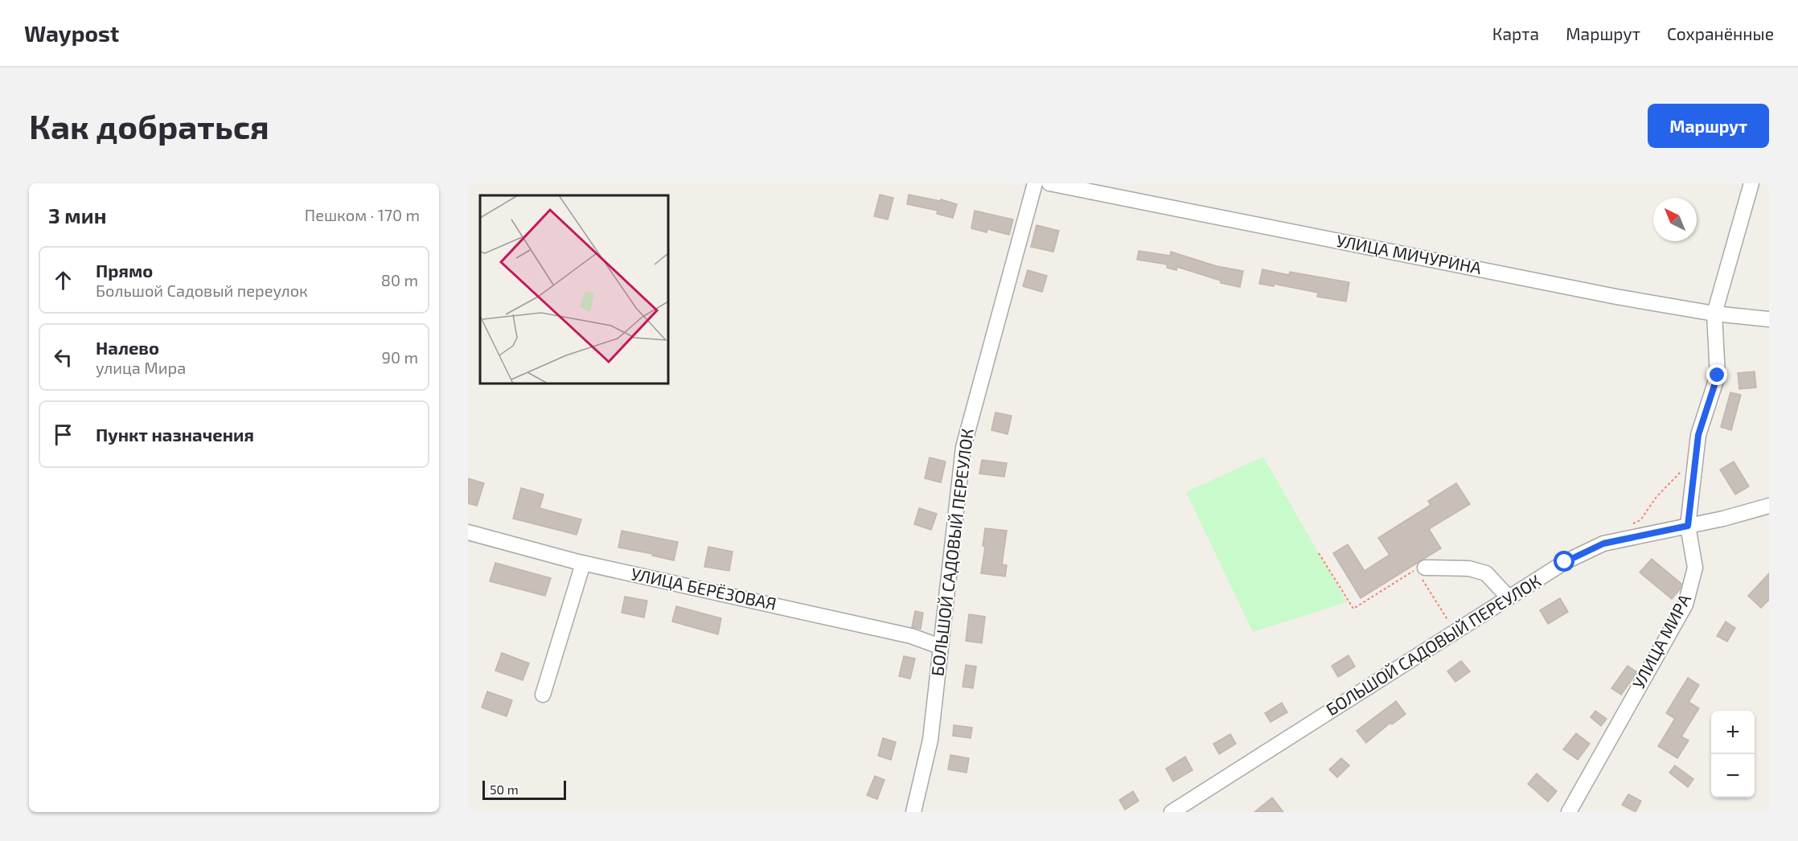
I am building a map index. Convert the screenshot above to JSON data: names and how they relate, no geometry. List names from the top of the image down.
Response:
{
  "streets": {
    "street": [
      "УЛИЦА МИЧУРИНА",
      "БОЛЬШОЙ САДОВЫЙ ПЕРЕУЛОК",
      "УЛИЦА БЕРЁЗОВАЯ",
      "УЛИЦА МИРА"
    ]
  },
  "crossings": [
    ["УЛИЦА МИЧУРИНА", "УЛИЦА МИРА"],
    ["БОЛЬШОЙ САДОВЫЙ ПЕРЕУЛОК", "УЛИЦА БЕРЁЗОВАЯ"],
    ["БОЛЬШОЙ САДОВЫЙ ПЕРЕУЛОК", "УЛИЦА МИРА"]
  ],
  "scale_bar": "50 m",
  "north": "top left",
  "page": {
    "header": "Waypost",
    "nav": ["Карта", "Маршрут", "Сохранённые"],
    "buttons": "Маршрут",
    "title": "Как добраться",
    "heading": ["3 мин", "Пешком · 170 m"],
    "list": [
      ["Прямо", "Большой Садовый переулок", "80 m"],
      ["Налево", "улица Мира", "90 m"],
      "Пункт назначения"
    ],
    "map_buttons": ["+", "−"],
    "scale": "50 m"
  }
}
